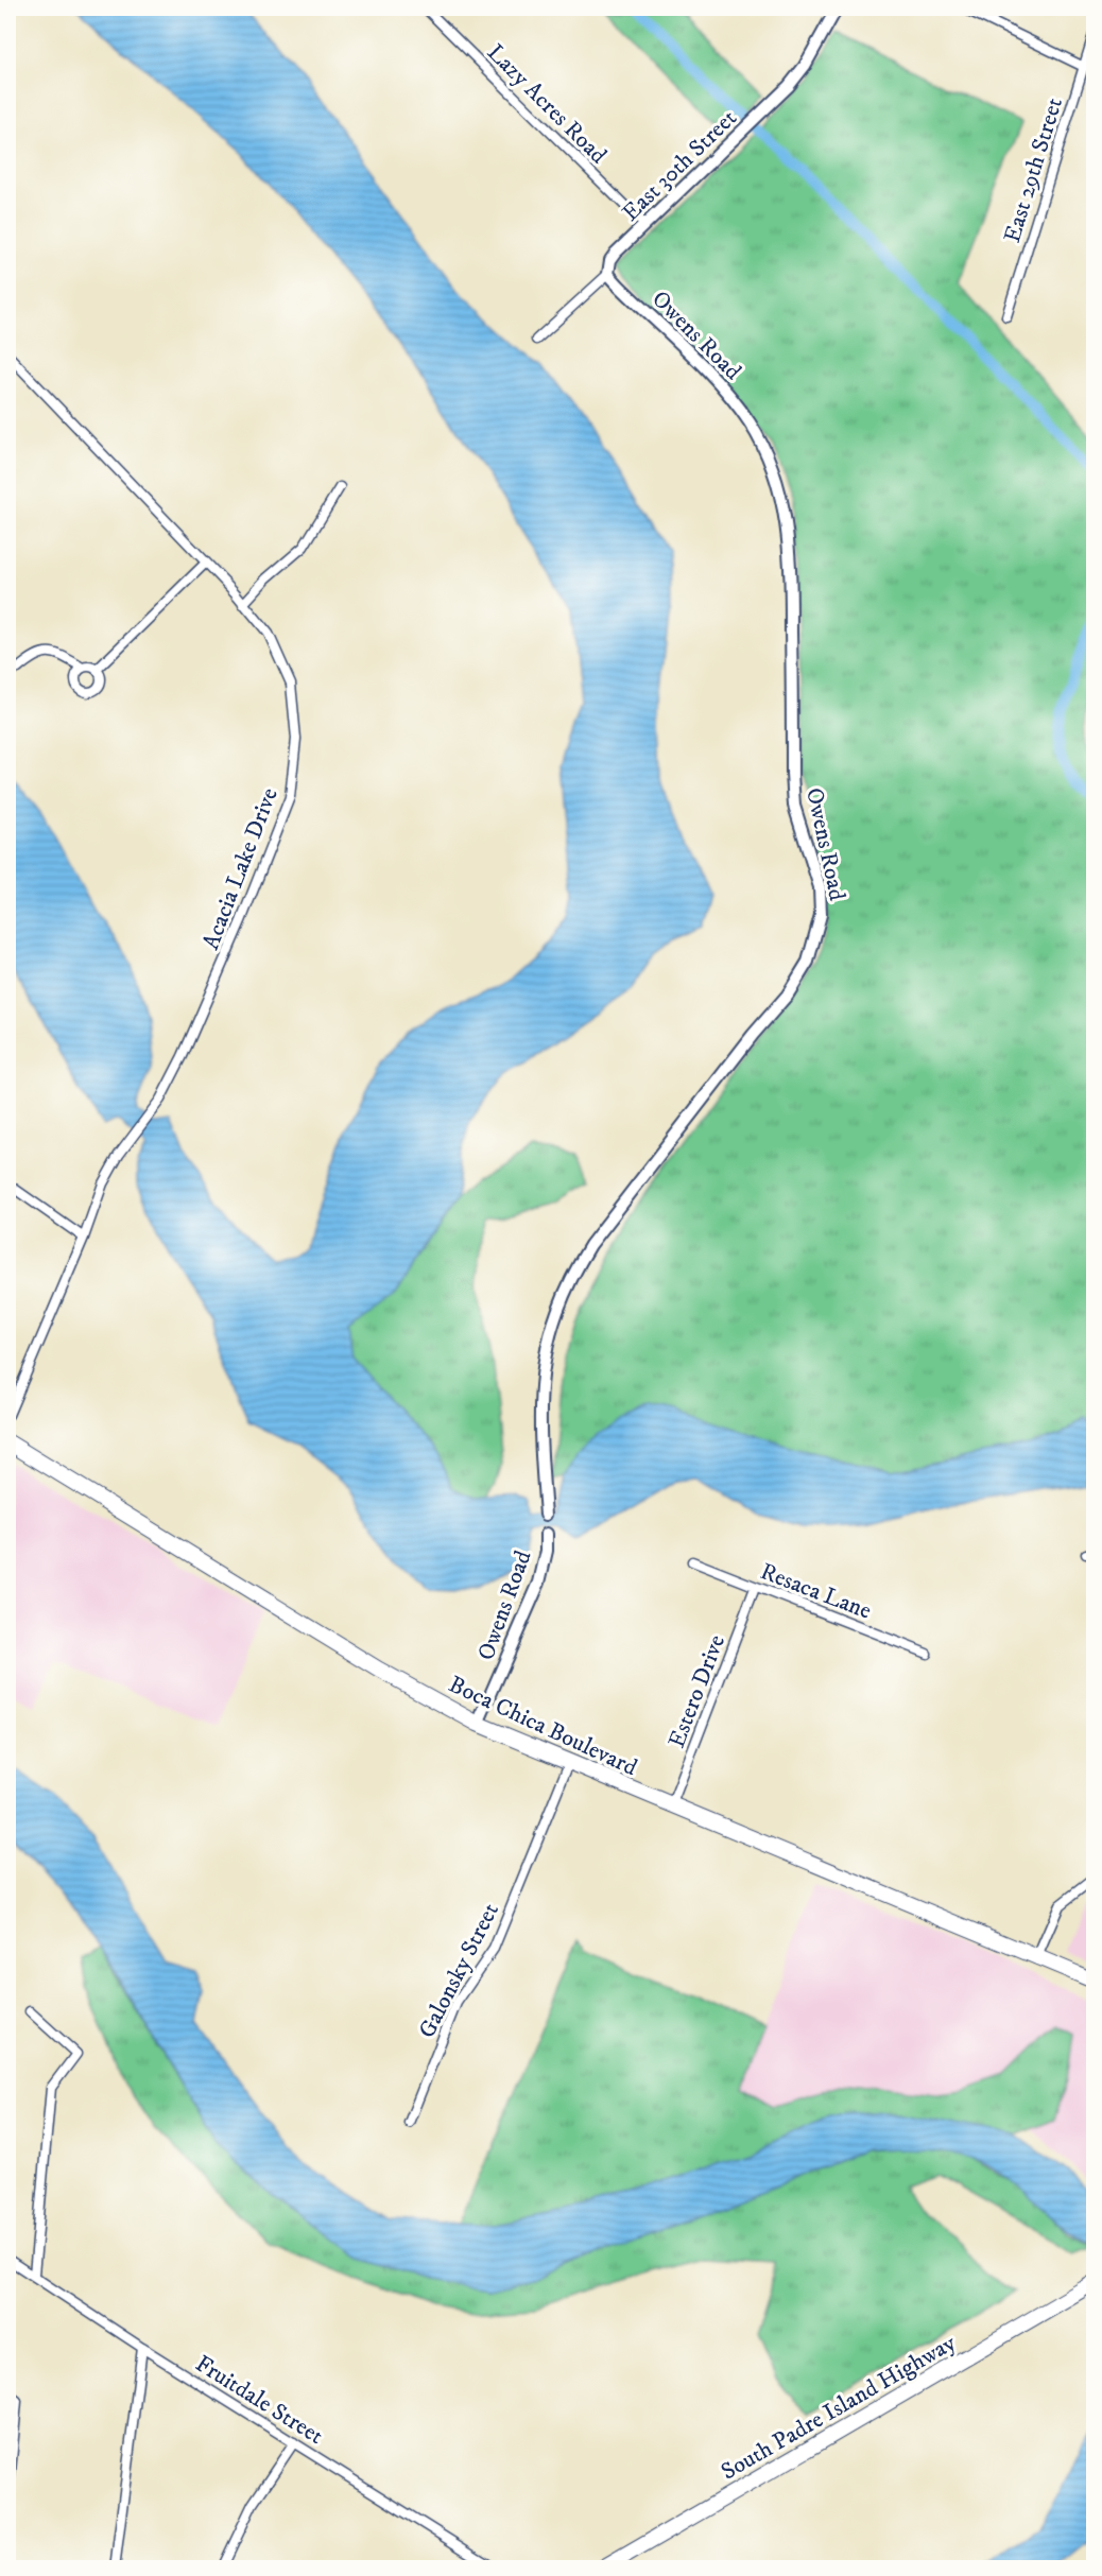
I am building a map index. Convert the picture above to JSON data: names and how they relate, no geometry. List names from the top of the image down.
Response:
{
  "streets": {
    "main road": ["Boca Chica Boulevard", "South Padre Island Highway"],
    "street": [
      "Lazy Acres Road",
      "East 30th Street",
      "East 29th Street",
      "Owens Road",
      "Acacia Lake Drive",
      "Resaca Lane",
      "Estero Drive",
      "Galonsky Street",
      "Fruitdale Street"
    ]
  },
  "crossings": [
    ["Lazy Acres Road", "East 30th Street"],
    ["East 30th Street", "Owens Road"],
    ["Owens Road", "Boca Chica Boulevard"],
    ["Resaca Lane", "Estero Drive"],
    ["Estero Drive", "Boca Chica Boulevard"],
    ["Boca Chica Boulevard", "Galonsky Street"]
  ]
}
